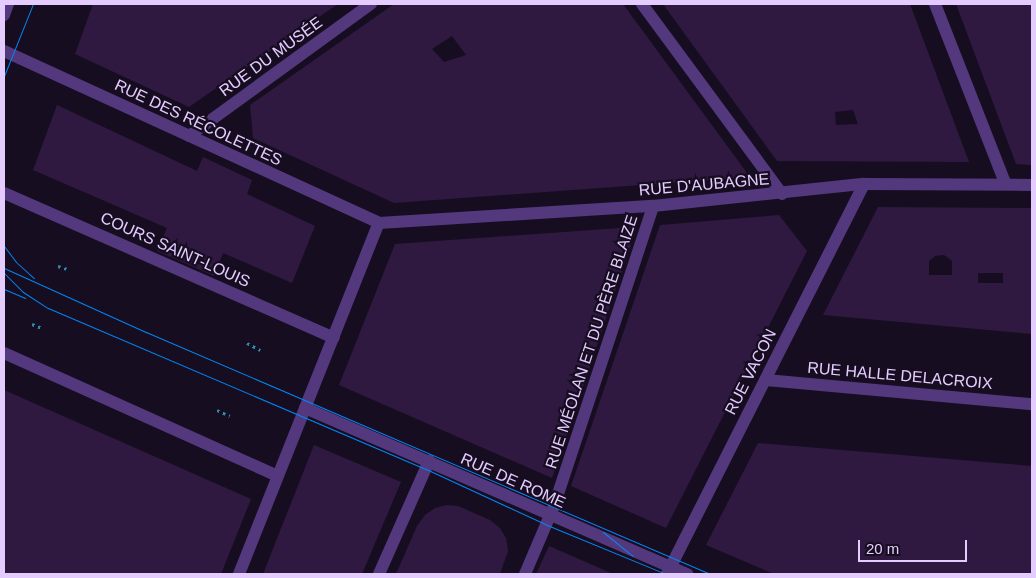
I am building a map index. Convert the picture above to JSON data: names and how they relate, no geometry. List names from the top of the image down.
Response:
{
  "streets": {
    "street": [
      "RUE DU MUSÉE",
      "RUE DES RÉCOLETTES",
      "RUE D'AUBAGNE",
      "COURS SAINT-LOUIS",
      "RUE MÉOLAN ET DU PÈRE BLAIZE",
      "RUE VACON",
      "RUE HALLE DELACROIX",
      "RUE DE ROME"
    ]
  },
  "crossings": [
    ["RUE DU MUSÉE", "RUE DES RÉCOLETTES"],
    ["RUE DES RÉCOLETTES", "RUE D'AUBAGNE"],
    ["RUE D'AUBAGNE", "RUE MÉOLAN ET DU PÈRE BLAIZE"],
    ["RUE D'AUBAGNE", "RUE VACON"],
    ["RUE MÉOLAN ET DU PÈRE BLAIZE", "RUE DE ROME"],
    ["RUE VACON", "RUE HALLE DELACROIX"],
    ["RUE VACON", "RUE DE ROME"]
  ],
  "scale_bar": "20 m"
}
